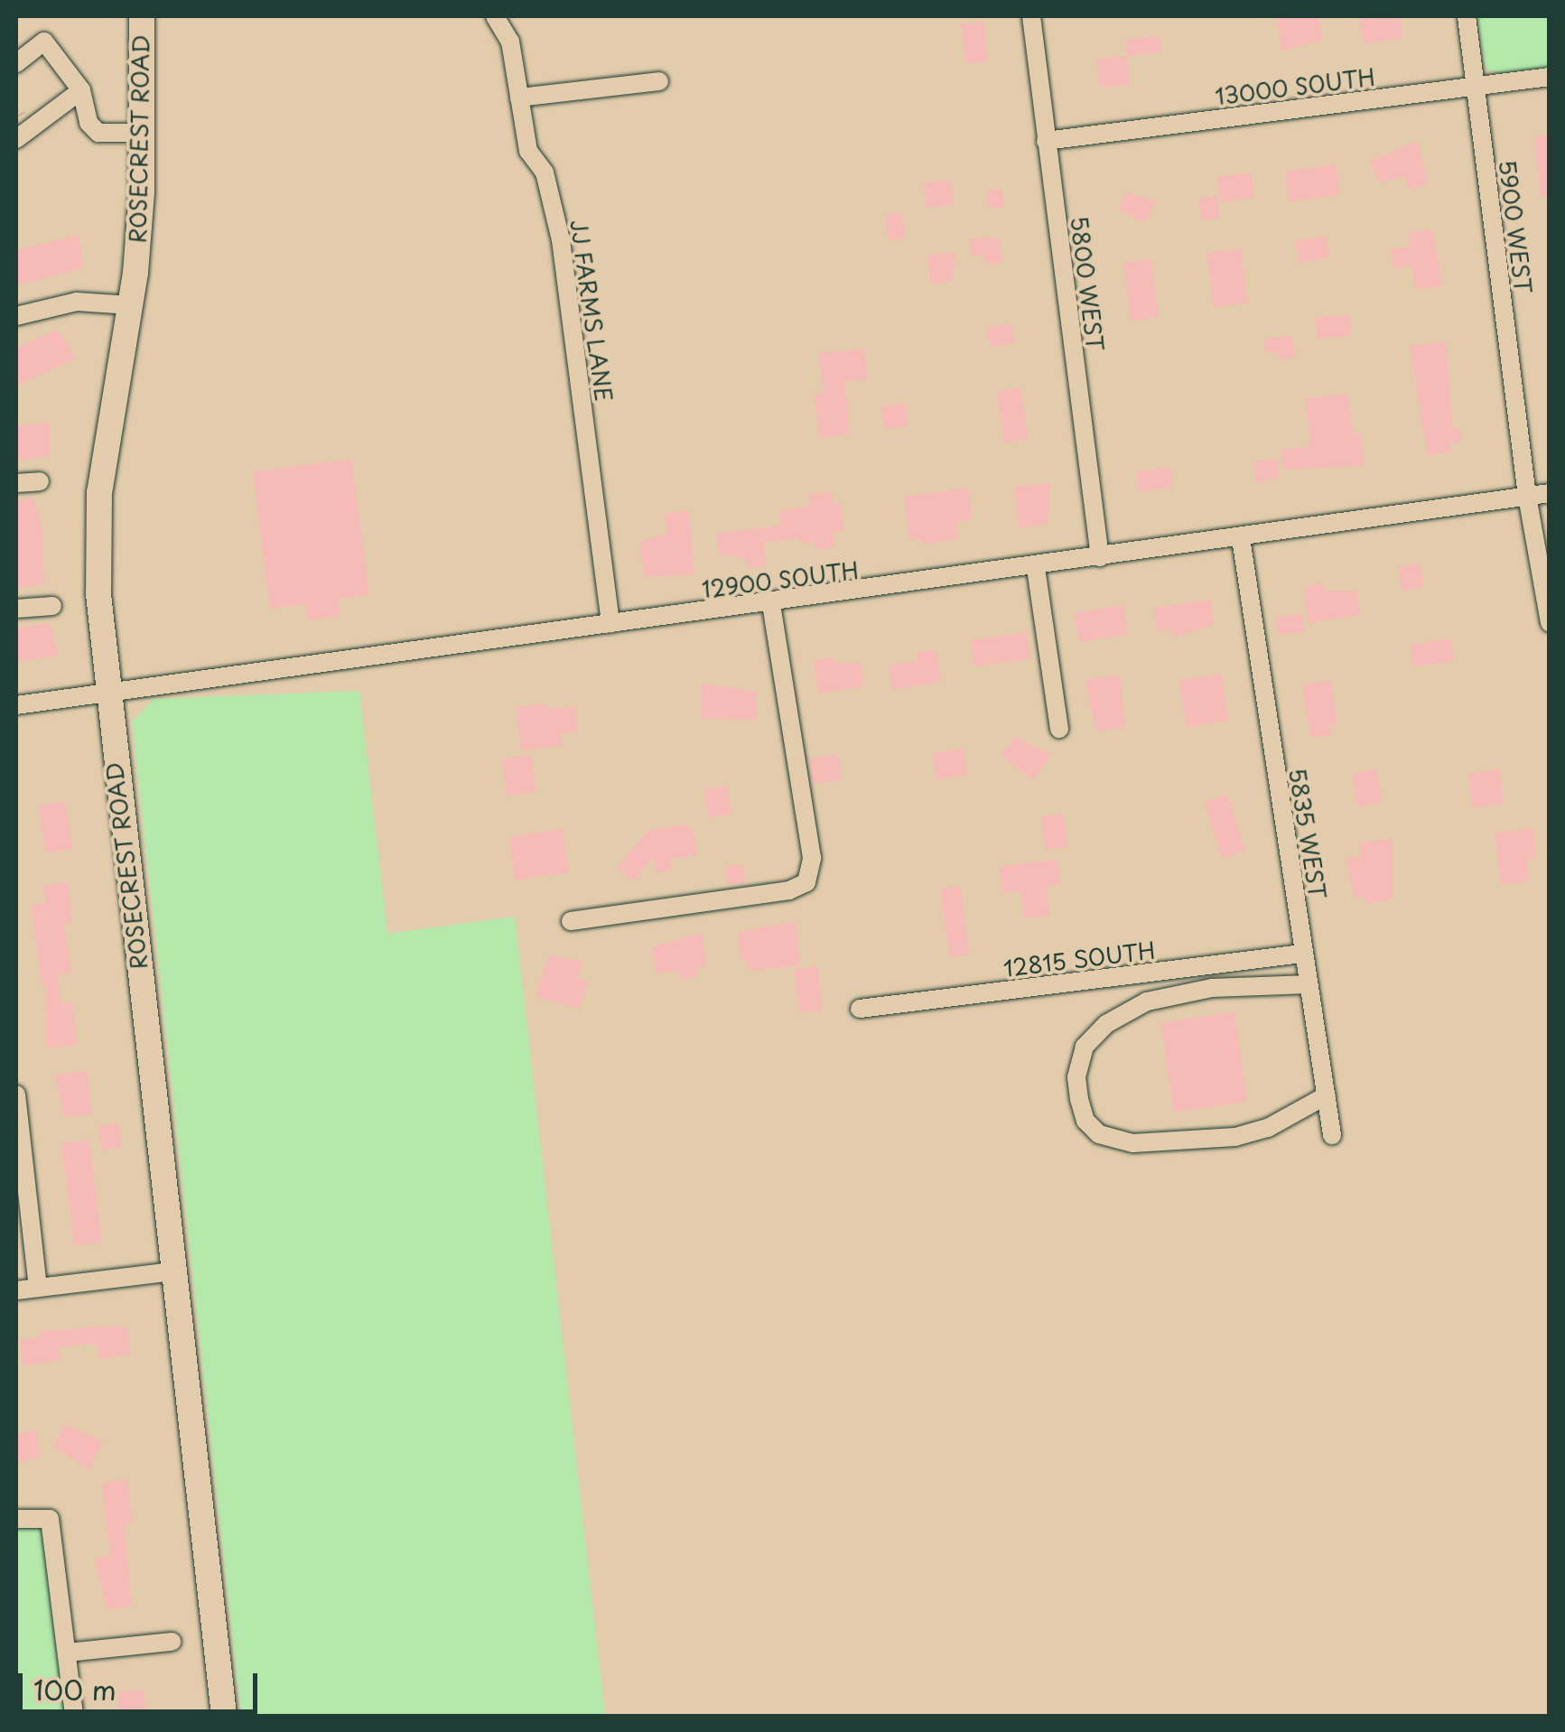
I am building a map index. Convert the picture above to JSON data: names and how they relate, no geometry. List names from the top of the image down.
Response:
{
  "streets": {
    "main road": ["ROSECREST ROAD"],
    "street": [
      "13000 SOUTH",
      "5900 WEST",
      "5800 WEST",
      "JJ FARMS LANE",
      "12900 SOUTH",
      "5835 WEST",
      "12815 SOUTH"
    ]
  },
  "crossings": [
    ["13000 SOUTH", "5900 WEST"],
    ["13000 SOUTH", "5800 WEST"],
    ["ROSECREST ROAD", "12900 SOUTH"],
    ["5900 WEST", "12900 SOUTH"],
    ["5800 WEST", "12900 SOUTH"],
    ["JJ FARMS LANE", "12900 SOUTH"],
    ["12900 SOUTH", "5835 WEST"],
    ["5835 WEST", "12815 SOUTH"]
  ],
  "scale_bar": "100 m"
}
